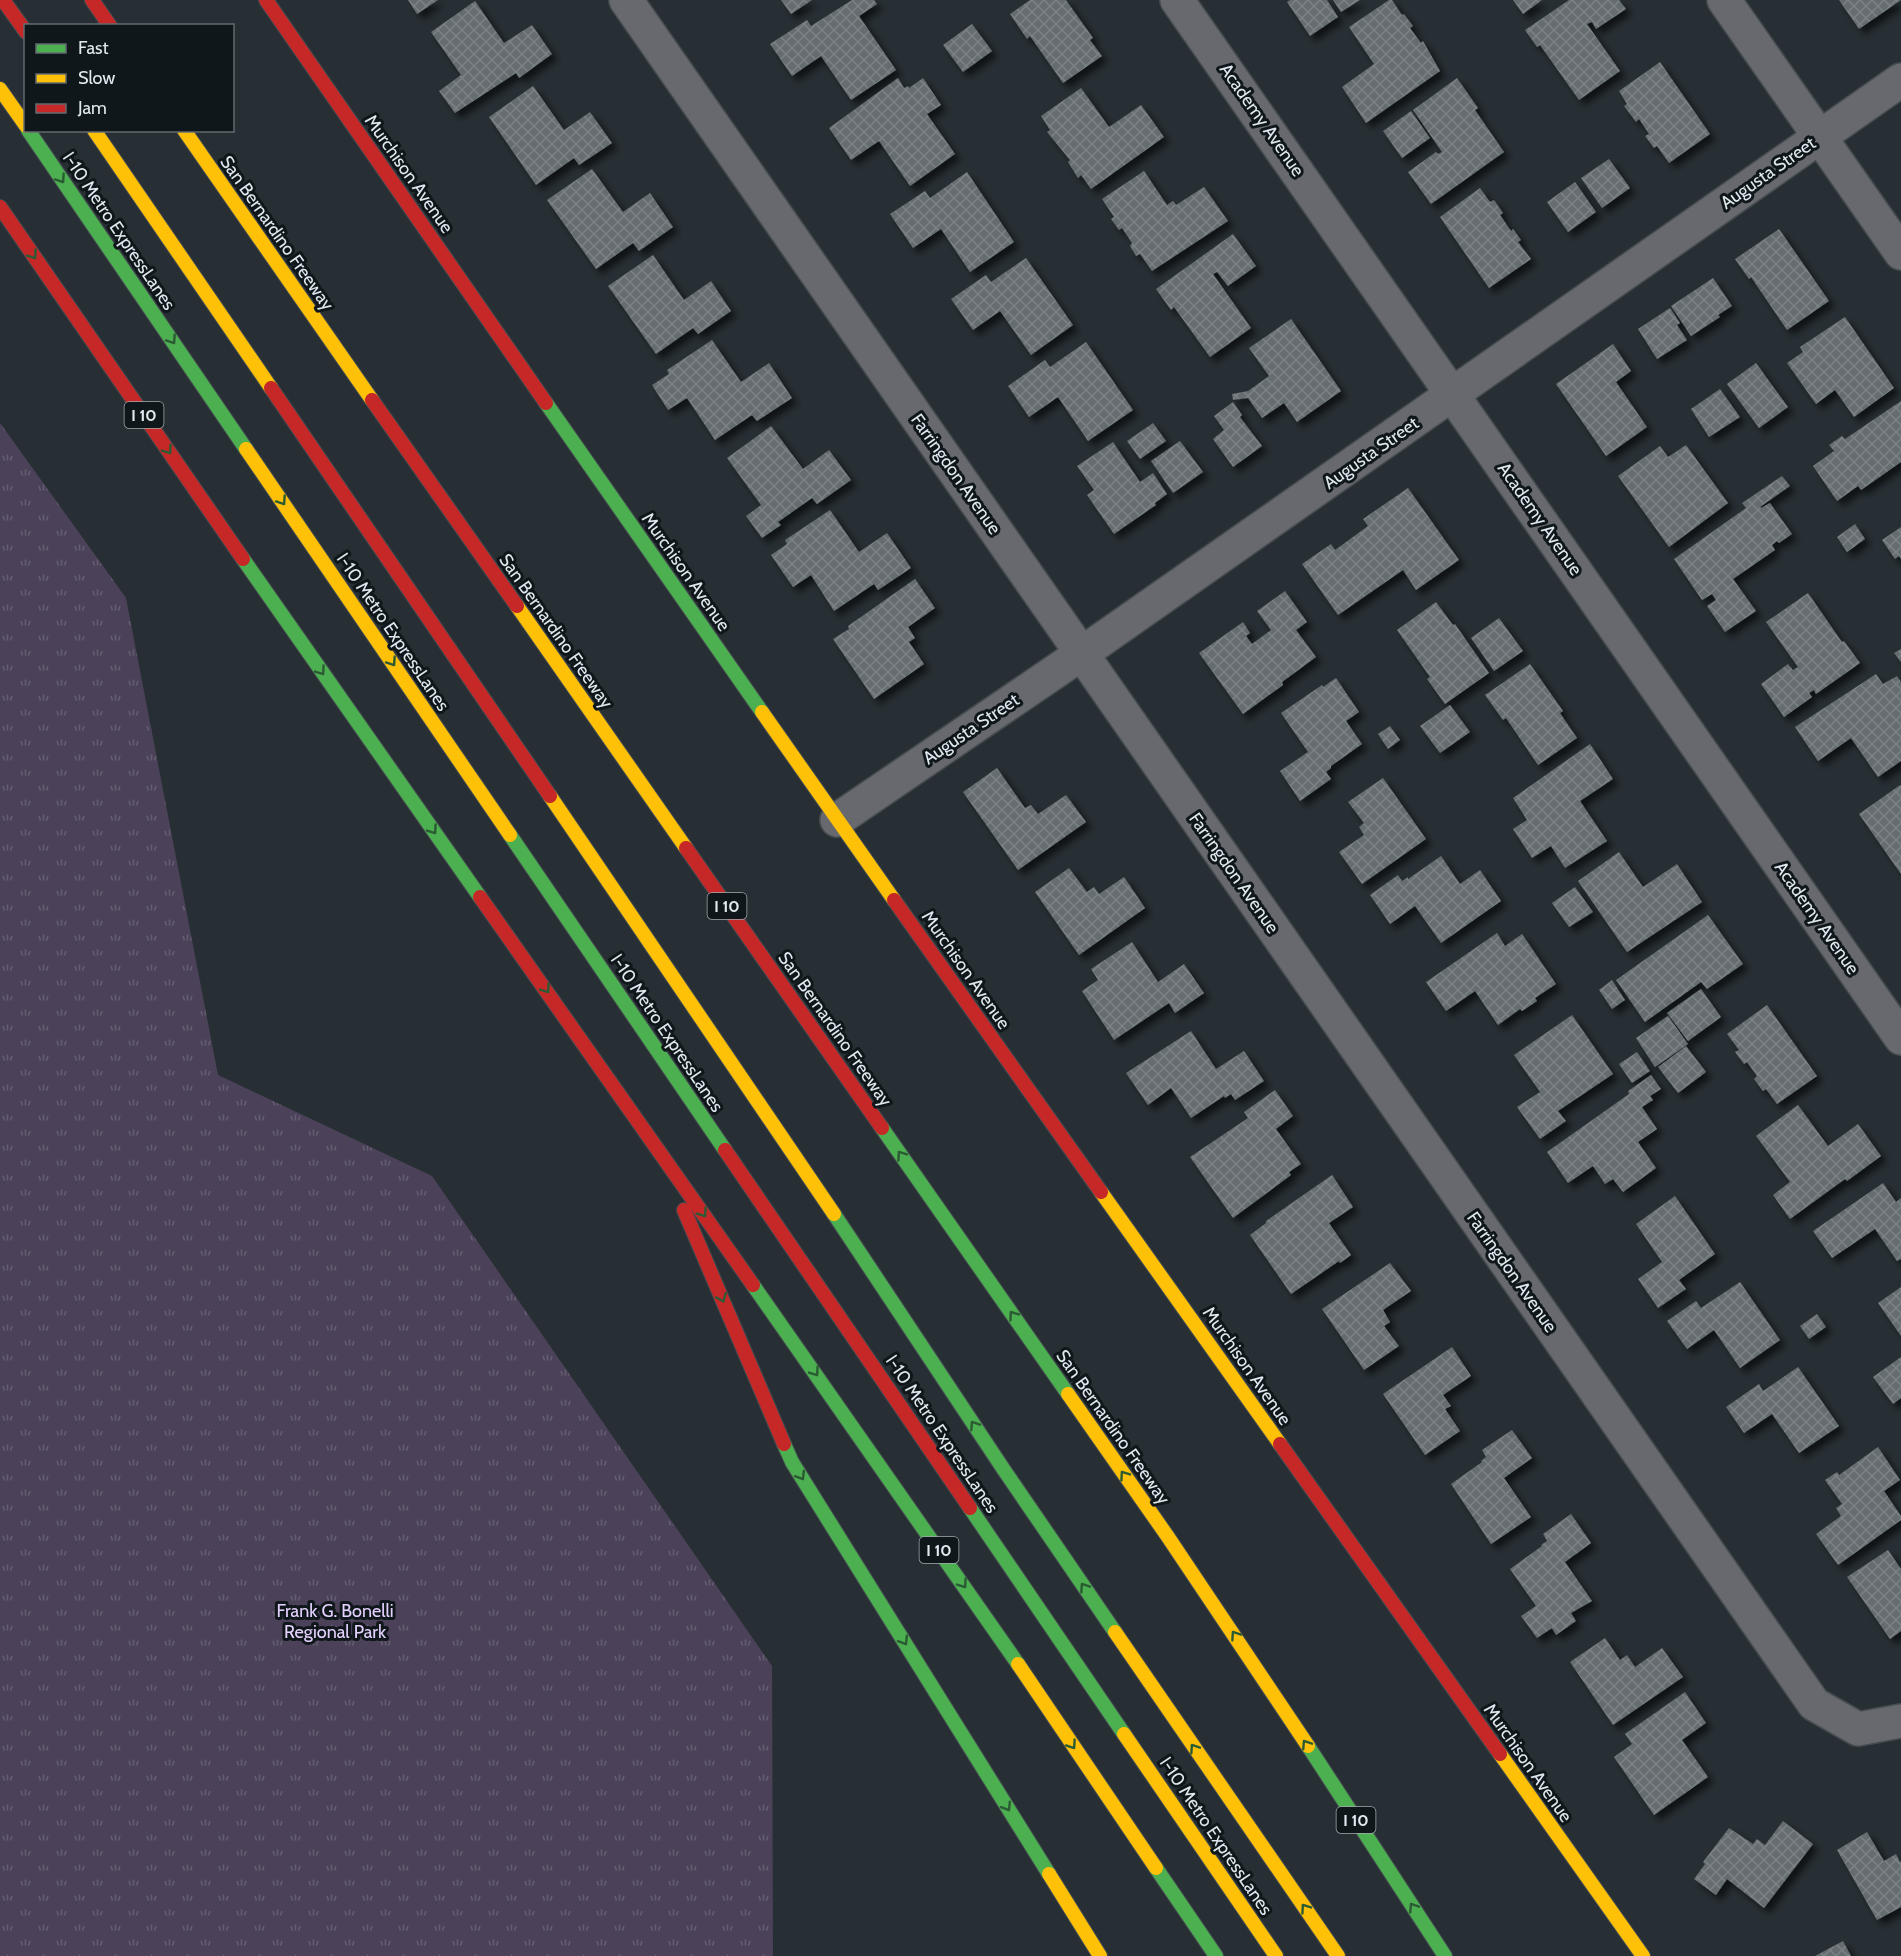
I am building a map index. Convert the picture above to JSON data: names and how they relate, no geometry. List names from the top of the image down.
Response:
{
  "streets": {
    "main road": [
      "Murchison Avenue",
      "I-10 Metro ExpressLanes",
      "San Bernardino Freeway",
      "I 10"
    ],
    "street": ["Academy Avenue", "Augusta Street", "Farringdon Avenue"]
  },
  "crossings": [
    ["Academy Avenue", "Augusta Street"],
    ["Augusta Street", "Murchison Avenue"],
    ["Augusta Street", "Farringdon Avenue"]
  ],
  "one_way": ["San Bernardino Freeway"],
  "parks": ["Frank G. Bonelli Regional Park"],
  "legend": ["Fast", "Slow", "Jam"]
}
